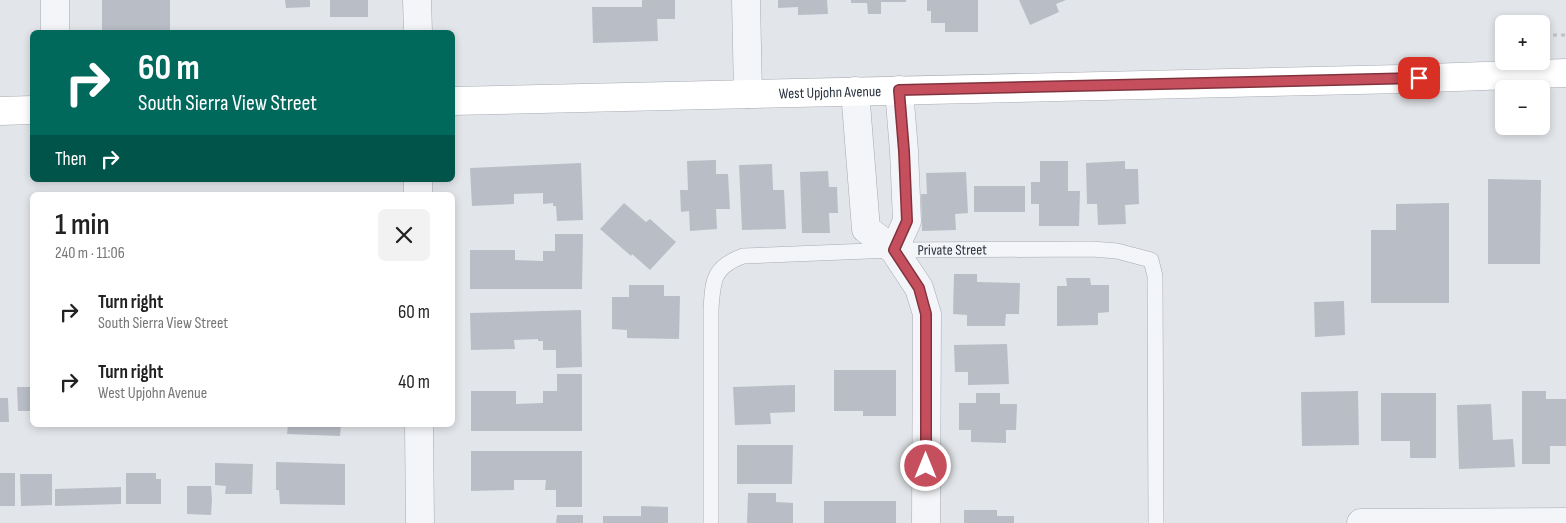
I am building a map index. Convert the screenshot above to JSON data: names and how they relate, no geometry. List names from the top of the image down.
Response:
{
  "streets": {
    "main road": ["West Upjohn Avenue"],
    "lane": ["Private Street"]
  },
  "page": {
    "map_buttons": ["+", "−"],
    "turn": ["60 m", "South Sierra View Street"],
    "then": "Then",
    "heading": ["1 min", "240 m · 11:06"],
    "list": [
      {
        "name": "Turn right",
        "note": "South Sierra View Street",
        "value": "60 m"
      },
      {
        "name": "Turn right",
        "note": "West Upjohn Avenue",
        "value": "40 m"
      }
    ]
  }
}
